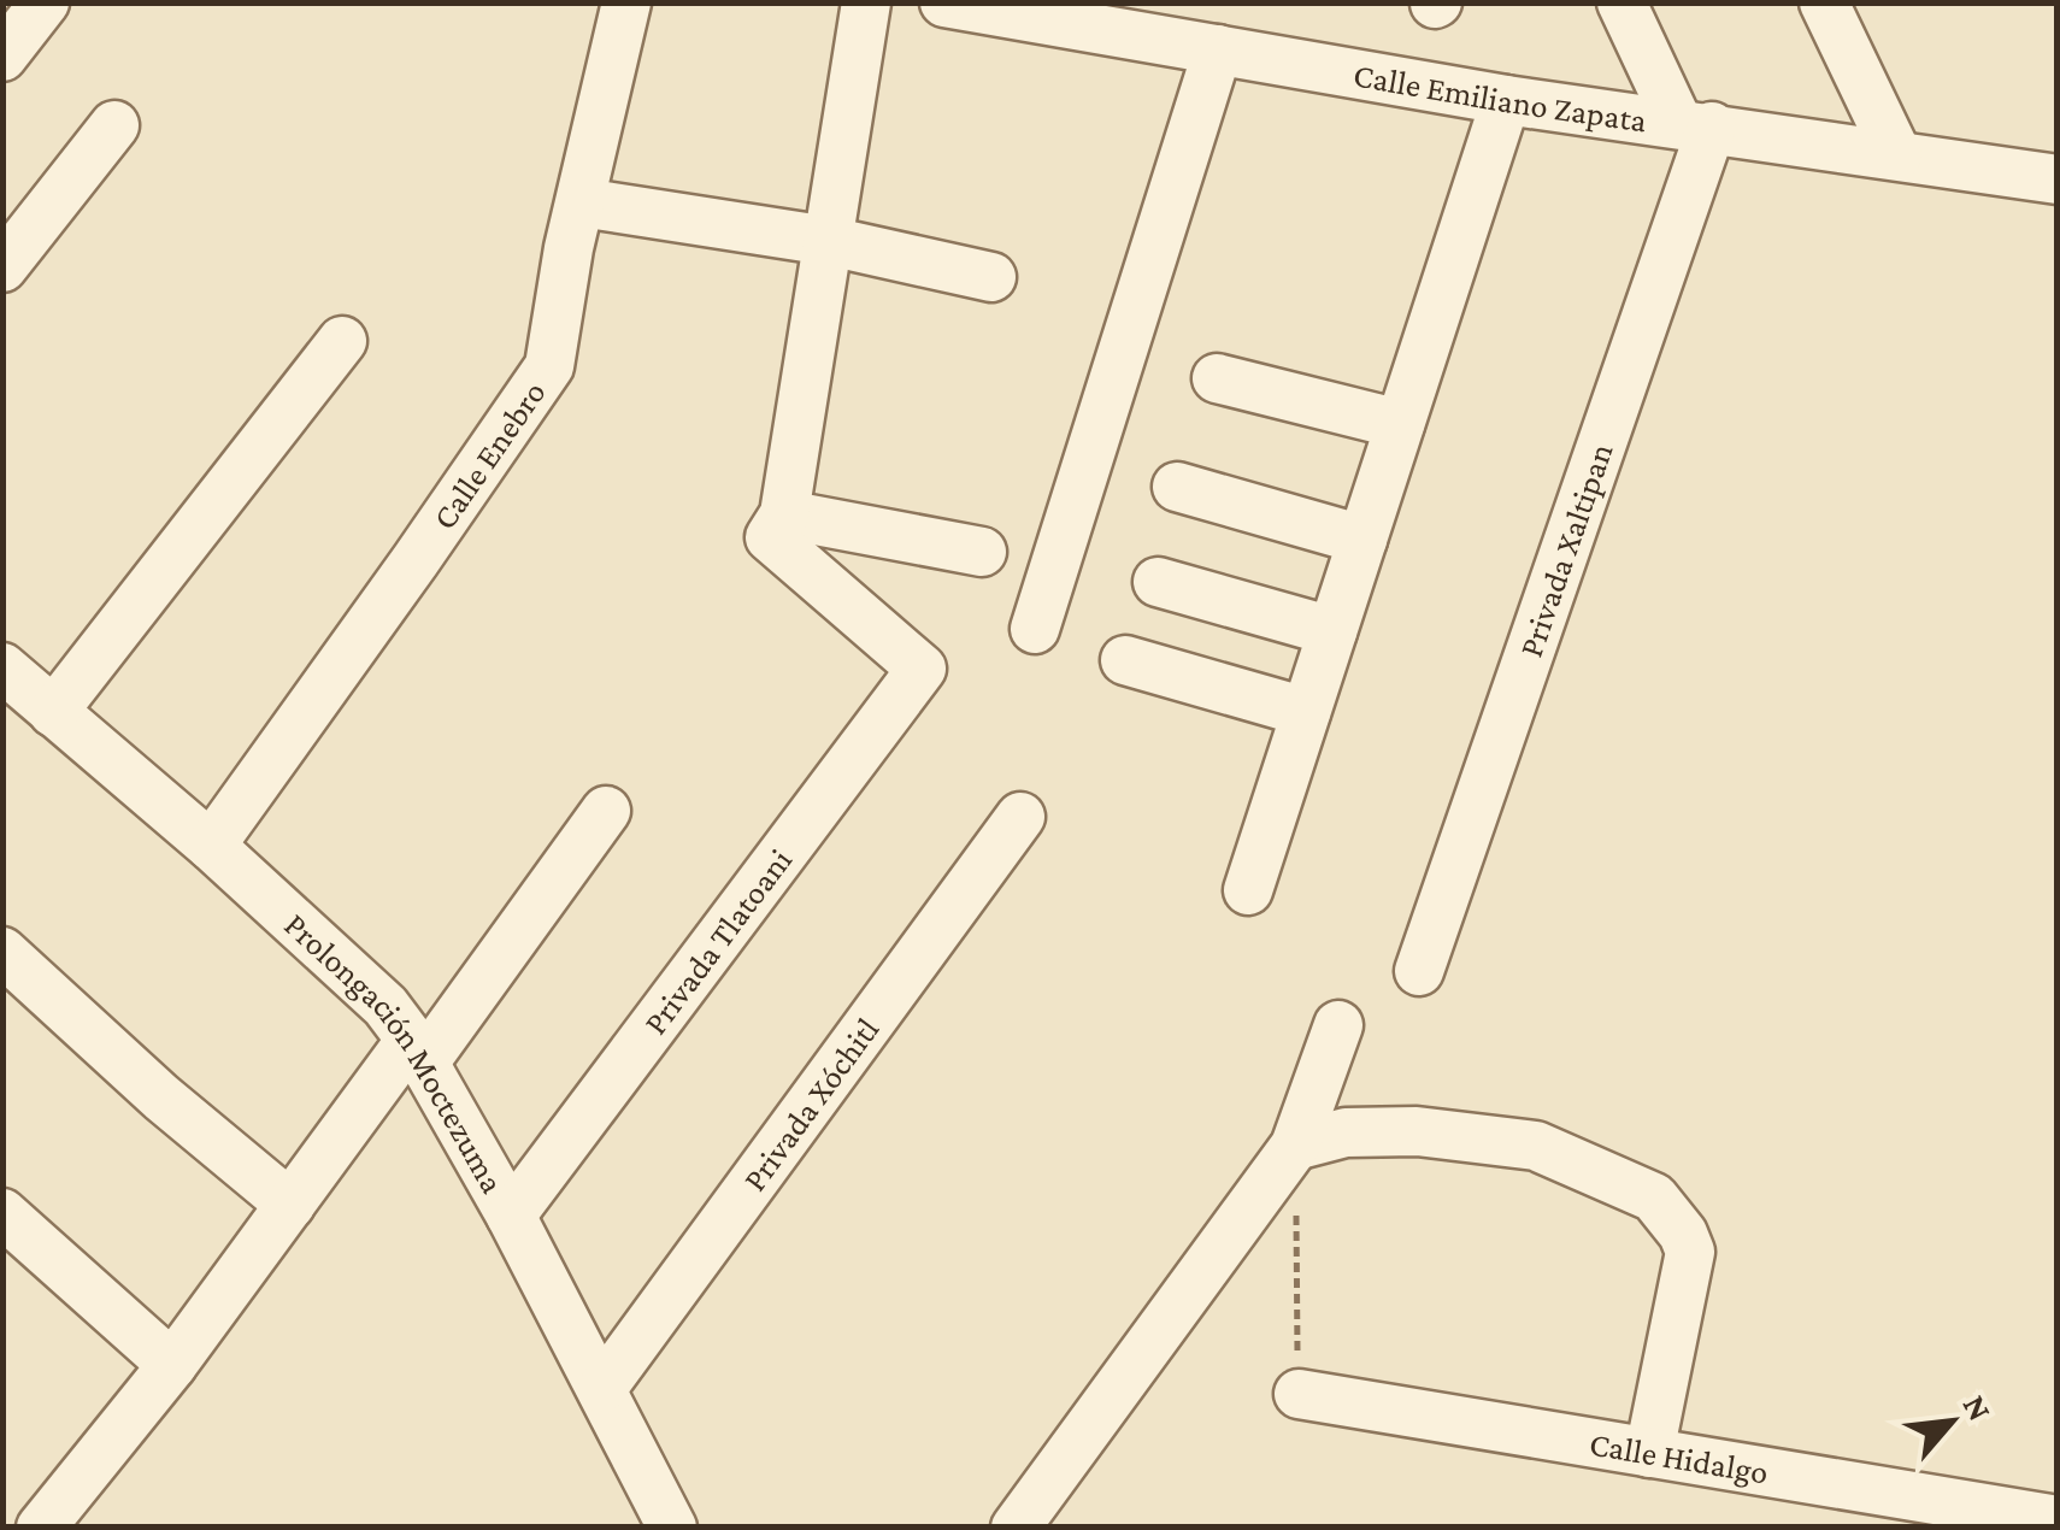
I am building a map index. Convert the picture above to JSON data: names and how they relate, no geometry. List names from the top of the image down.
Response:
{
  "streets": {
    "street": [
      "Calle Emiliano Zapata",
      "Calle Enebro",
      "Privada Xaltipan",
      "Privada Tlatoani",
      "Prolongación Moctezuma",
      "Privada Xóchitl",
      "Calle Hidalgo"
    ]
  },
  "crossings": [
    ["Calle Emiliano Zapata", "Privada Xaltipan"],
    ["Calle Enebro", "Prolongación Moctezuma"],
    ["Privada Tlatoani", "Prolongación Moctezuma"],
    ["Prolongación Moctezuma", "Privada Xóchitl"]
  ],
  "north": "top right"
}
